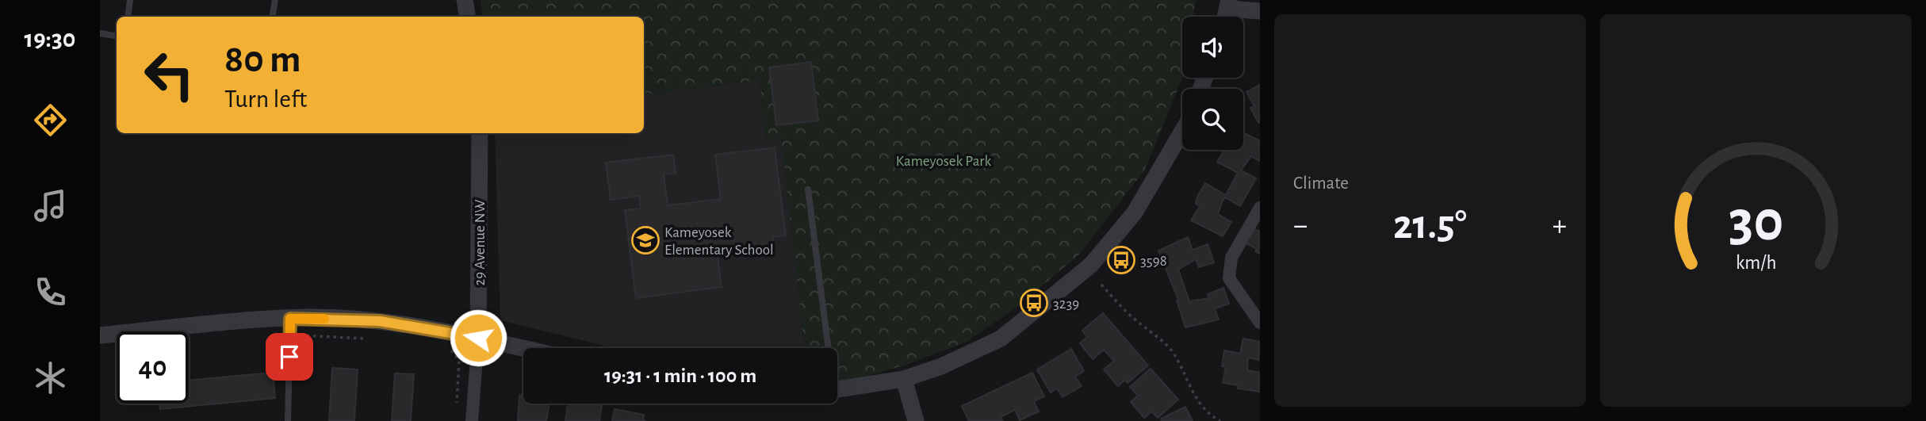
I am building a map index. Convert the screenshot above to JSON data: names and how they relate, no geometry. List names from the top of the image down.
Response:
{
  "streets": {
    "street": ["29 Avenue NW"]
  },
  "parks": ["Kameyosek Park"],
  "places": {
    "school or university": ["Kameyosek Elementary School"],
    "bus stop": ["3598", "3239"]
  },
  "page": {
    "tabs": "19:30",
    "tile": "Climate",
    "turn": ["80 m", "Turn left"],
    "heat": ["−", "21.5°", "+"],
    "limit": "40",
    "trip": "19:31 · 1 min · 100 m",
    "gauge": ["30", "km/h"]
  }
}
